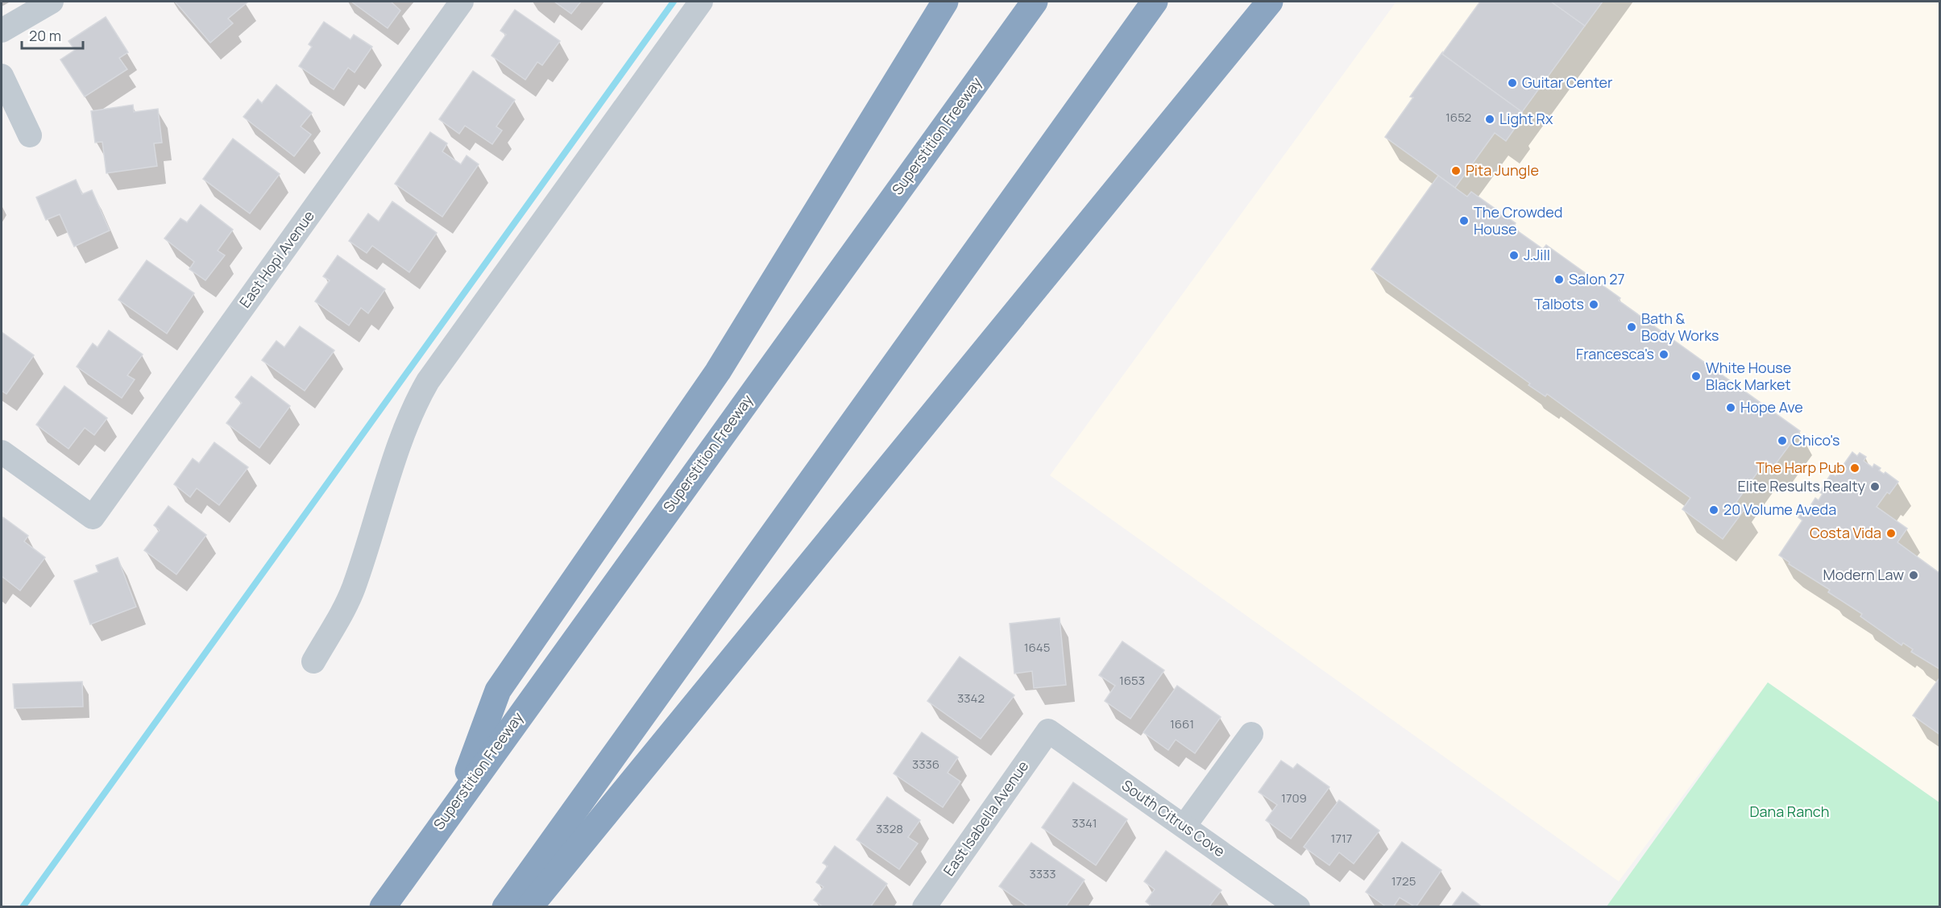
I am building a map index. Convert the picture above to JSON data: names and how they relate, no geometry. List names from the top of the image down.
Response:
{
  "streets": {
    "highway": ["Superstition Freeway"],
    "street": ["East Hopi Avenue", "East Isabella Avenue", "South Citrus Cove"]
  },
  "crossings": [
    ["East Isabella Avenue", "South Citrus Cove"]
  ],
  "parks": ["Dana Ranch"],
  "places": [
    "Guitar Center",
    "Light Rx",
    "Pita Jungle",
    "The Crowded House",
    "J.Jill",
    "Salon 27",
    "Talbots",
    "Bath & Body Works",
    "Francesca's",
    "White House Black Market",
    "Hope Ave",
    "Chico's",
    "The Harp Pub",
    "Elite Results Realty",
    "20 Volume Aveda",
    "Costa Vida",
    "Modern Law"
  ],
  "house_numbers": [
    "1652",
    "1645",
    "1653",
    "3342",
    "1661",
    "3336",
    "1709",
    "3341",
    "3328",
    "1717",
    "3333",
    "1725"
  ],
  "scale_bar": "20 m"
}
